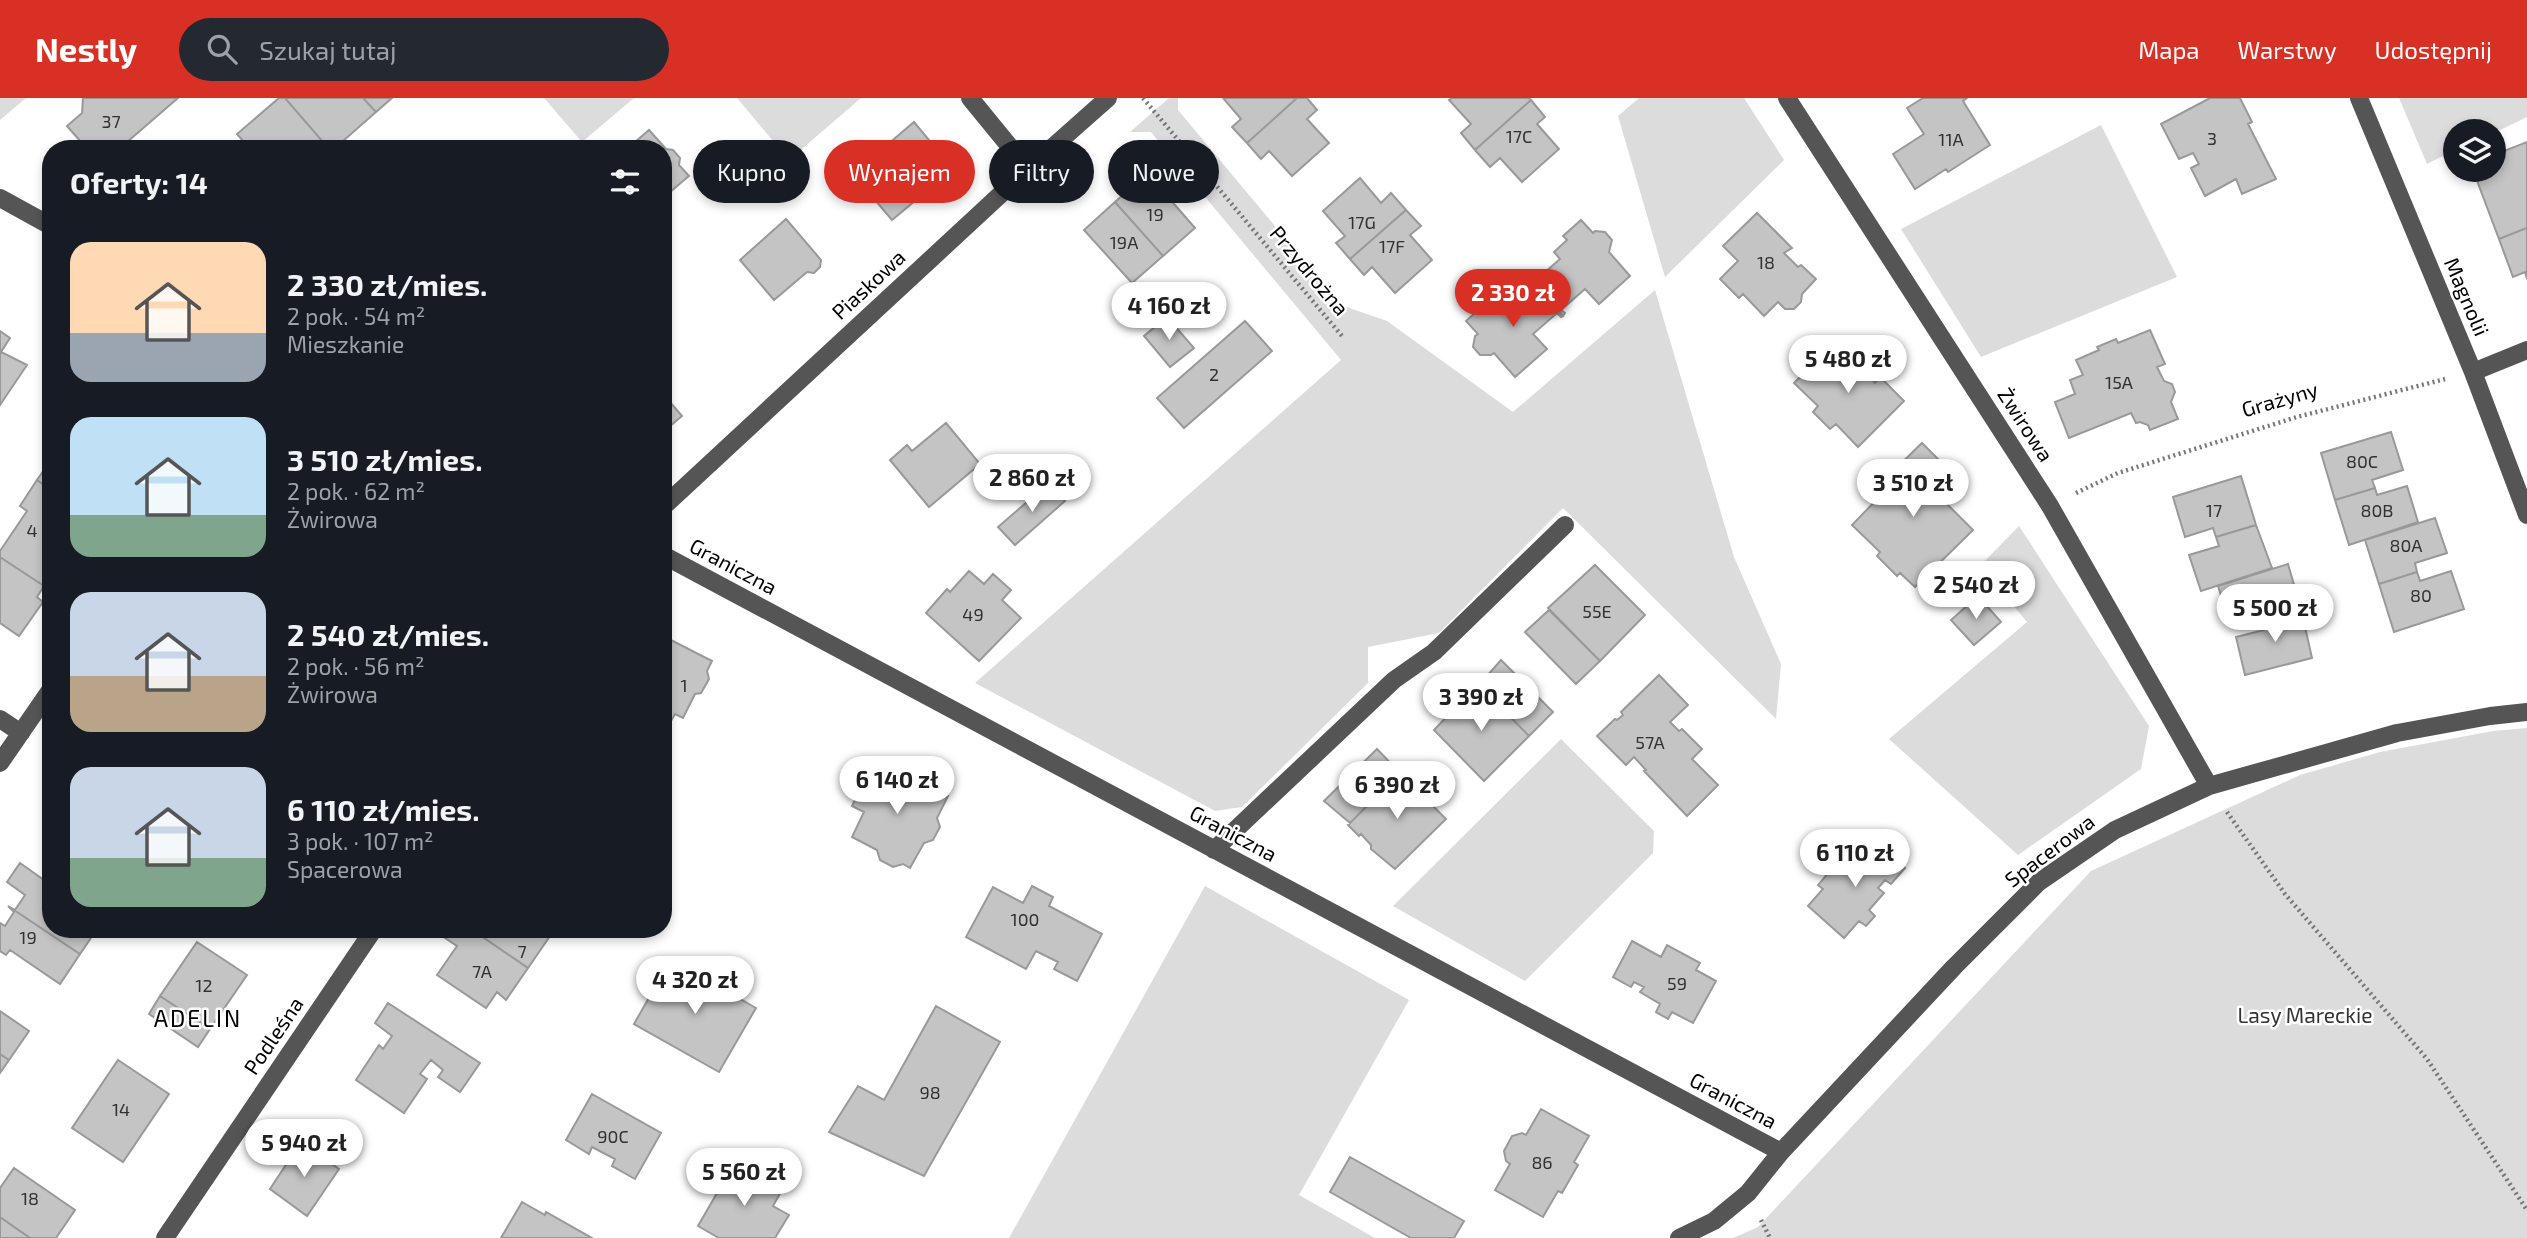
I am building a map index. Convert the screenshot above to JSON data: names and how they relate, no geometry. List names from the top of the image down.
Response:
{
  "streets": {
    "street": [
      "Piaskowa",
      "Magnolii",
      "Żwirowa",
      "Graniczna",
      "Spacerowa",
      "Podleśna"
    ],
    "path": ["Przydrożna", "Grażyny"]
  },
  "crossings": [
    ["Magnolii", "Grażyny"],
    ["Grażyny", "Żwirowa"],
    ["Żwirowa", "Spacerowa"],
    ["Graniczna", "Spacerowa"]
  ],
  "districts": ["ADELIN"],
  "parks": ["Lasy Mareckie"],
  "house_numbers": [
    "37",
    "17C",
    "3",
    "11A",
    "19",
    "17G",
    "19A",
    "17F",
    "18",
    "2",
    "15A",
    "80C",
    "17",
    "80B",
    "4",
    "80A",
    "80",
    "55E",
    "49",
    "1",
    "57A",
    "100",
    "19",
    "7",
    "7A",
    "59",
    "12",
    "98",
    "14",
    "90C",
    "86",
    "18"
  ],
  "page": {
    "header": "Nestly",
    "search": "Szukaj tutaj",
    "nav": ["Mapa", "Warstwy", "Udostępnij"],
    "chip": [
      "Kupno",
      "Wynajem",
      "Filtry",
      "Nowe"
    ],
    "heading": "Oferty: 14",
    "list": [
      {
        "name": "2 330 zł/mies.",
        "note": "2 pok. · 54 m² · Mieszkanie"
      },
      {
        "name": "3 510 zł/mies.",
        "note": "2 pok. · 62 m² · Żwirowa"
      },
      {
        "name": "2 540 zł/mies.",
        "note": "2 pok. · 56 m² · Żwirowa"
      },
      {
        "name": "6 110 zł/mies.",
        "note": "3 pok. · 107 m² · Spacerowa"
      }
    ],
    "price": [
      "2 330 zł",
      "4 160 zł",
      "5 480 zł",
      "2 860 zł",
      "3 510 zł",
      "2 540 zł",
      "5 500 zł",
      "3 390 zł",
      "6 140 zł",
      "6 390 zł",
      "6 110 zł",
      "4 320 zł",
      "5 940 zł",
      "5 560 zł"
    ]
  }
}
